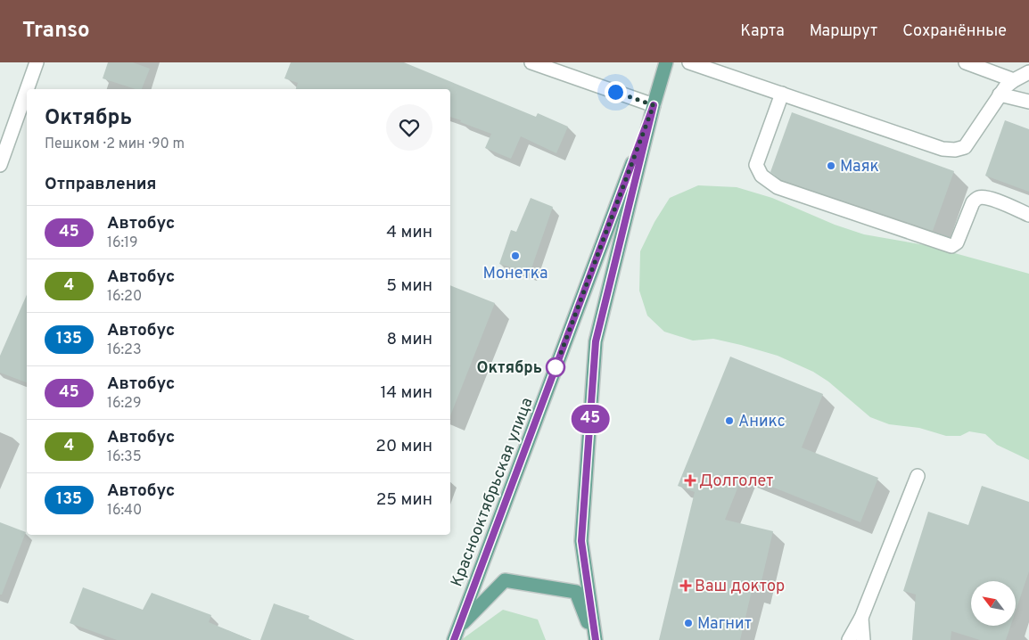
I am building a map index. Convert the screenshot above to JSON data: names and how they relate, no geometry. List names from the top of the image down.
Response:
{
  "streets": {
    "main road": ["Краснооктябрьская улица"]
  },
  "places": {
    "other": [
      "Маяк",
      "Монетка",
      "Октябрь",
      "Аникс",
      "Магнит"
    ],
    "health": ["Долголет", "Ваш доктор"]
  },
  "lines": ["bus line 45"],
  "north": "top left",
  "page": {
    "header": "Transo",
    "nav": ["Карта", "Маршрут", "Сохранённые"],
    "on_map": "45",
    "heading": [
      ["Октябрь", "Пешком · 2 мин · 90 m"],
      "Отправления"
    ],
    "list": [
      {
        "mark": "45",
        "name": "Автобус",
        "note": "16:19",
        "value": "4 мин"
      },
      {
        "mark": "4",
        "name": "Автобус",
        "note": "16:20",
        "value": "5 мин"
      },
      {
        "mark": "135",
        "name": "Автобус",
        "note": "16:23",
        "value": "8 мин"
      },
      {
        "mark": "45",
        "name": "Автобус",
        "note": "16:29",
        "value": "14 мин"
      },
      {
        "mark": "4",
        "name": "Автобус",
        "note": "16:35",
        "value": "20 мин"
      },
      {
        "mark": "135",
        "name": "Автобус",
        "note": "16:40",
        "value": "25 мин"
      }
    ]
  }
}
